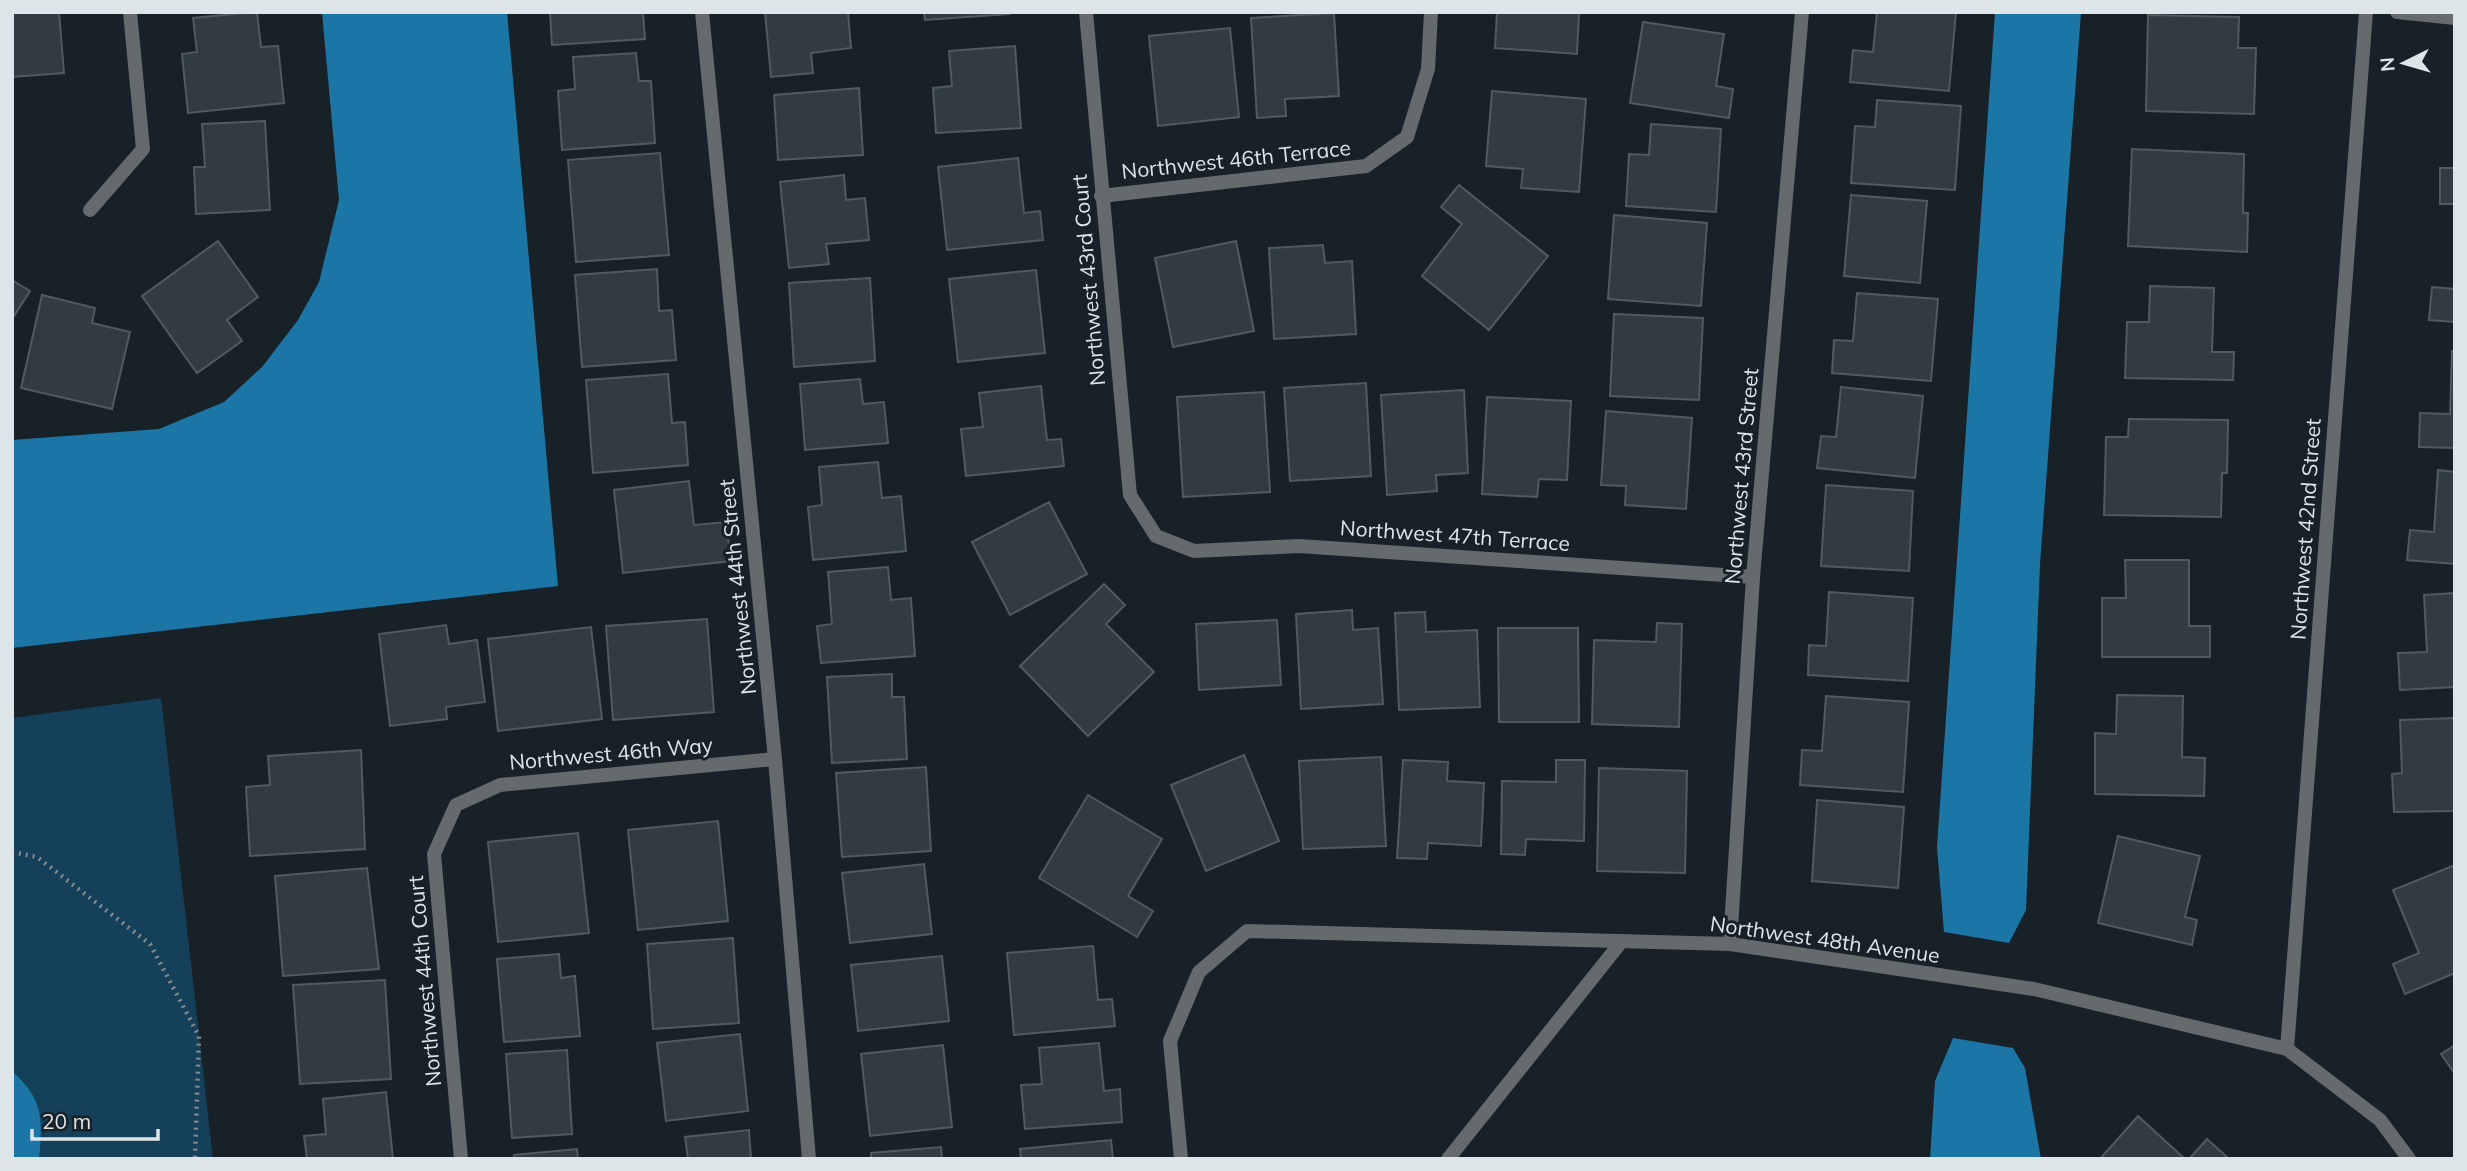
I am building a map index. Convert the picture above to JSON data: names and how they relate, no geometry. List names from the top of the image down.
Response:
{
  "streets": {
    "street": [
      "Northwest 46th Terrace",
      "Northwest 43rd Court",
      "Northwest 43rd Street",
      "Northwest 42nd Street",
      "Northwest 47th Terrace",
      "Northwest 44th Street",
      "Northwest 46th Way",
      "Northwest 48th Avenue",
      "Northwest 44th Court"
    ]
  },
  "crossings": [
    ["Northwest 46th Terrace", "Northwest 43rd Court"],
    ["Northwest 43rd Court", "Northwest 47th Terrace"],
    ["Northwest 43rd Street", "Northwest 47th Terrace"],
    ["Northwest 43rd Street", "Northwest 48th Avenue"],
    ["Northwest 42nd Street", "Northwest 48th Avenue"],
    ["Northwest 44th Street", "Northwest 46th Way"],
    ["Northwest 46th Way", "Northwest 44th Court"]
  ],
  "scale_bar": "20 m",
  "north": "left"
}
